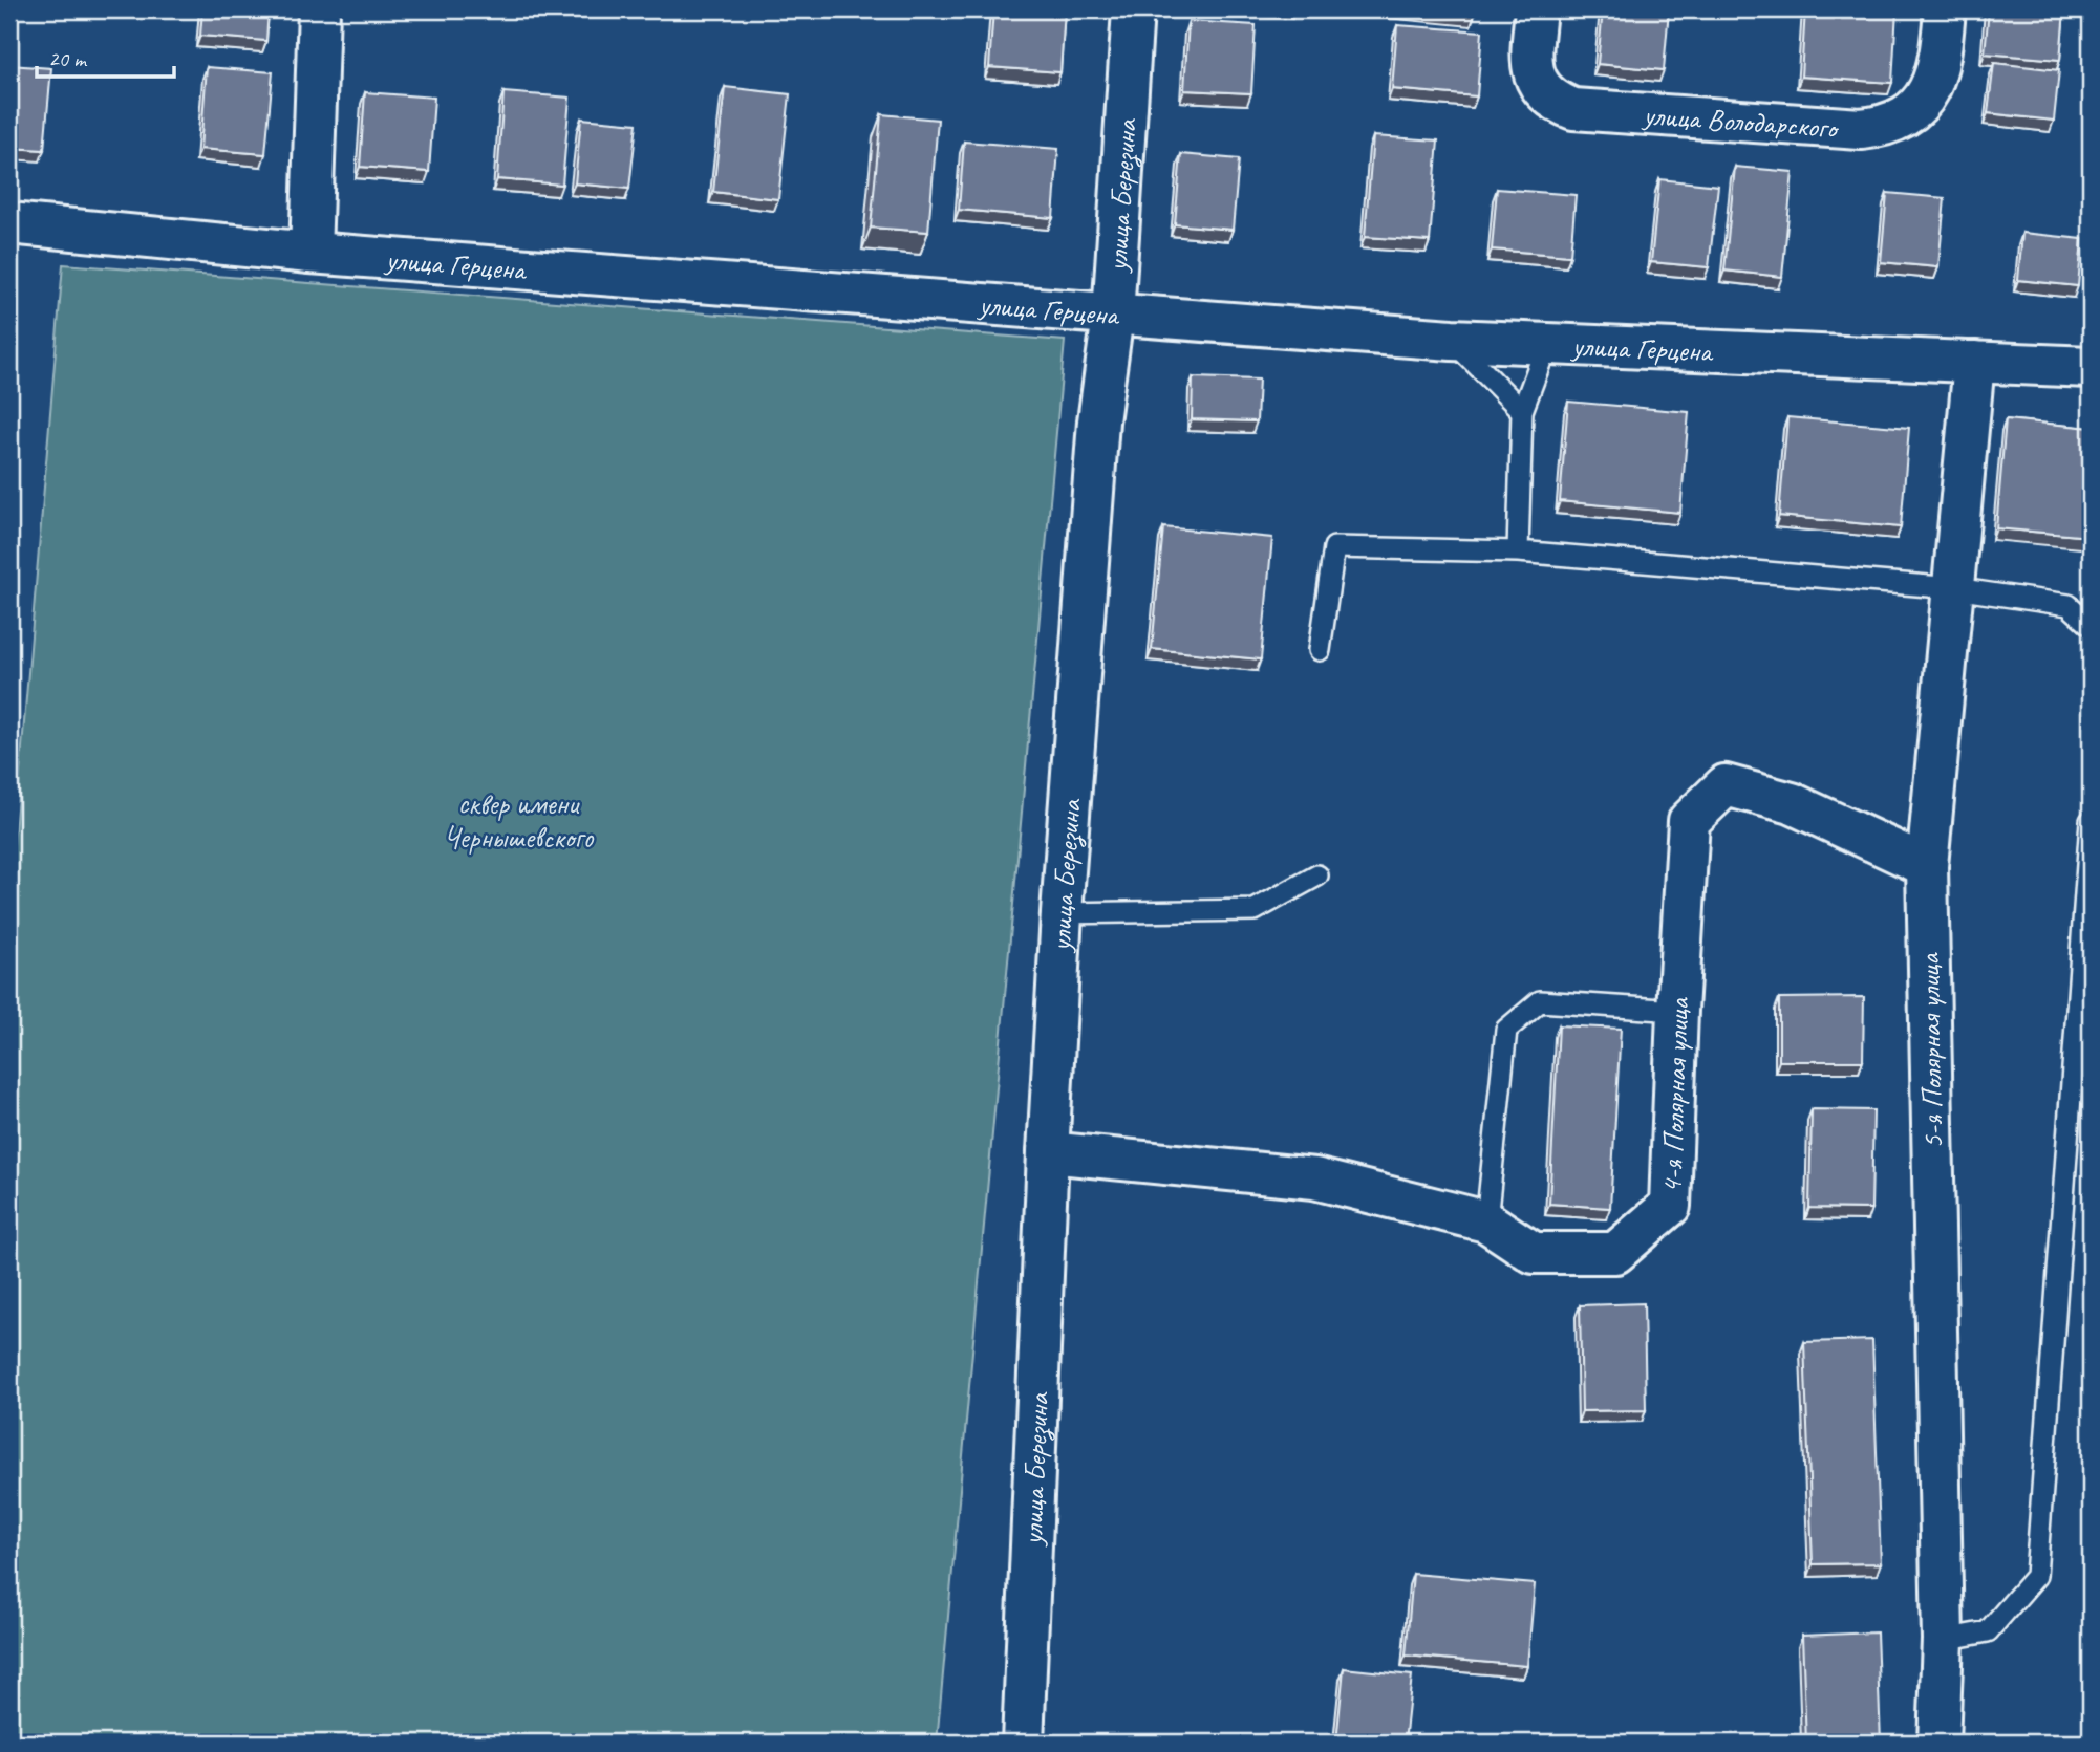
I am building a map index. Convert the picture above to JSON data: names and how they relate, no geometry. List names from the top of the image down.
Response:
{
  "streets": {
    "street": [
      "улица Володарского",
      "улица Березина",
      "улица Герцена",
      "5-я Полярная улица",
      "4-я Полярная улица"
    ]
  },
  "crossings": [
    ["улица Березина", "улица Герцена"],
    ["улица Березина", "4-я Полярная улица"],
    ["улица Герцена", "5-я Полярная улица"],
    ["5-я Полярная улица", "4-я Полярная улица"]
  ],
  "parks": ["сквер имени Чернышевского"],
  "scale_bar": "20 m"
}
